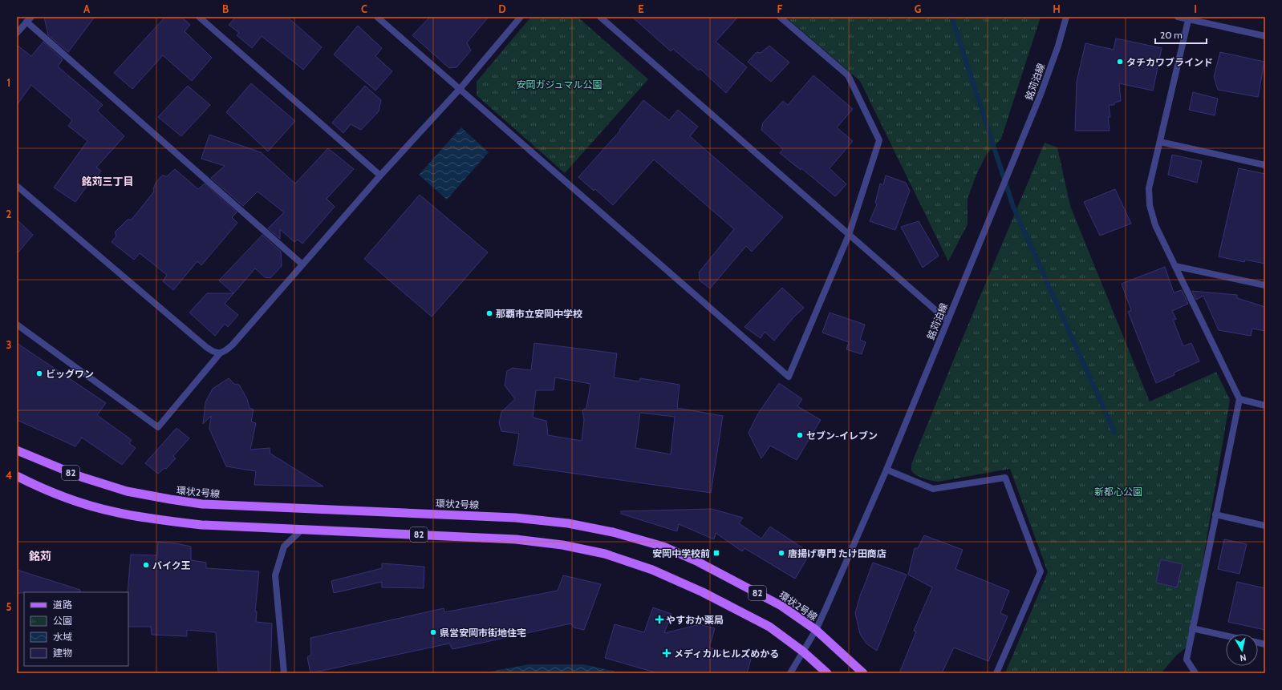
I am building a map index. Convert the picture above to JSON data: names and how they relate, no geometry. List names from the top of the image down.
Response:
{
  "streets": {
    "main road": ["82", "環状2号線"],
    "street": ["銘苅泊線"]
  },
  "crossings": [
    ["銘苅泊線", "82"],
    ["銘苅泊線", "環状2号線"]
  ],
  "districts": ["銘苅三丁目", "銘苅"],
  "parks": ["安岡ガジュマル公園", "新都心公園"],
  "places": {
    "other": [
      "タチカワブラインド",
      "那覇市立安岡中学校",
      "ビッグワン",
      "セブン-イレブン",
      "唐揚げ専門 たけ田商店",
      "バイク王",
      "県営安岡市街地住宅"
    ],
    "transit": ["安岡中学校前"],
    "health": ["やすおか薬局", "メディカルヒルズめかる"]
  },
  "legend": [
    "道路",
    "公園",
    "水域",
    "建物"
  ],
  "scale_bar": "20 m",
  "north": "bottom",
  "grid": {
    "columns": [
      "A",
      "B",
      "C",
      "D",
      "E",
      "F",
      "G",
      "H",
      "I"
    ],
    "rows": [
      "1",
      "2",
      "3",
      "4",
      "5"
    ]
  }
}
